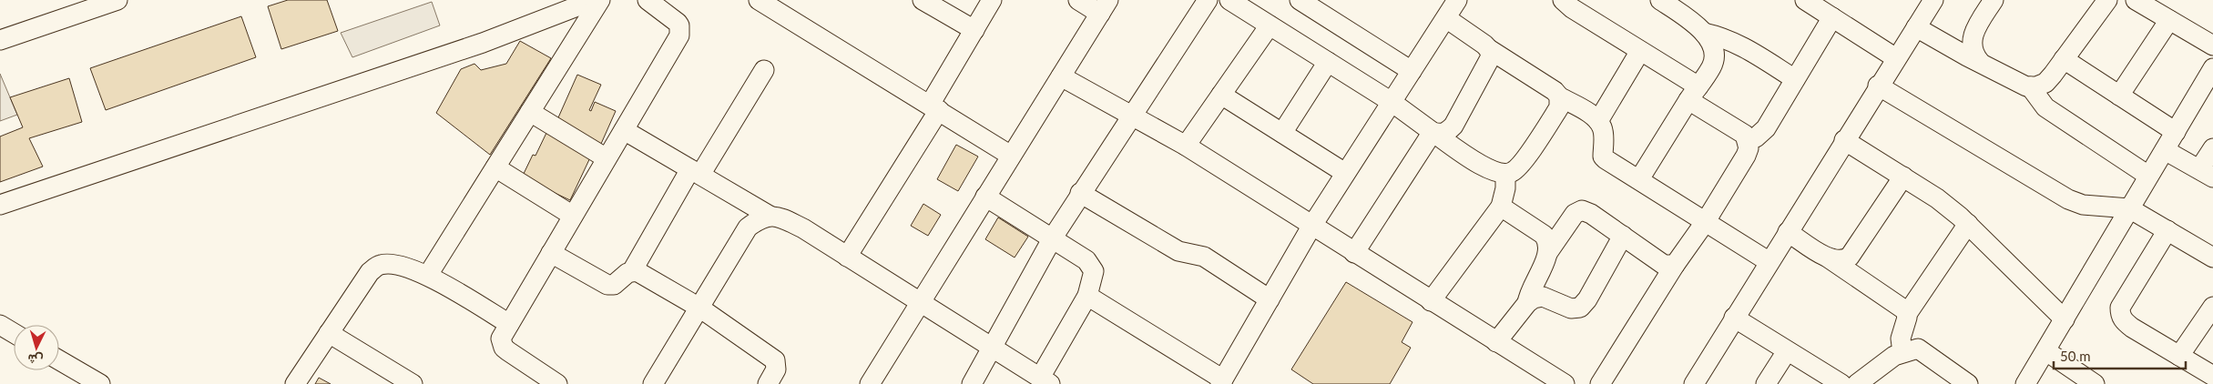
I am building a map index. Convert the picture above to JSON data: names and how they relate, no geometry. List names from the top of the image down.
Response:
{
  "scale_bar": "50 m",
  "north": "bottom"
}
